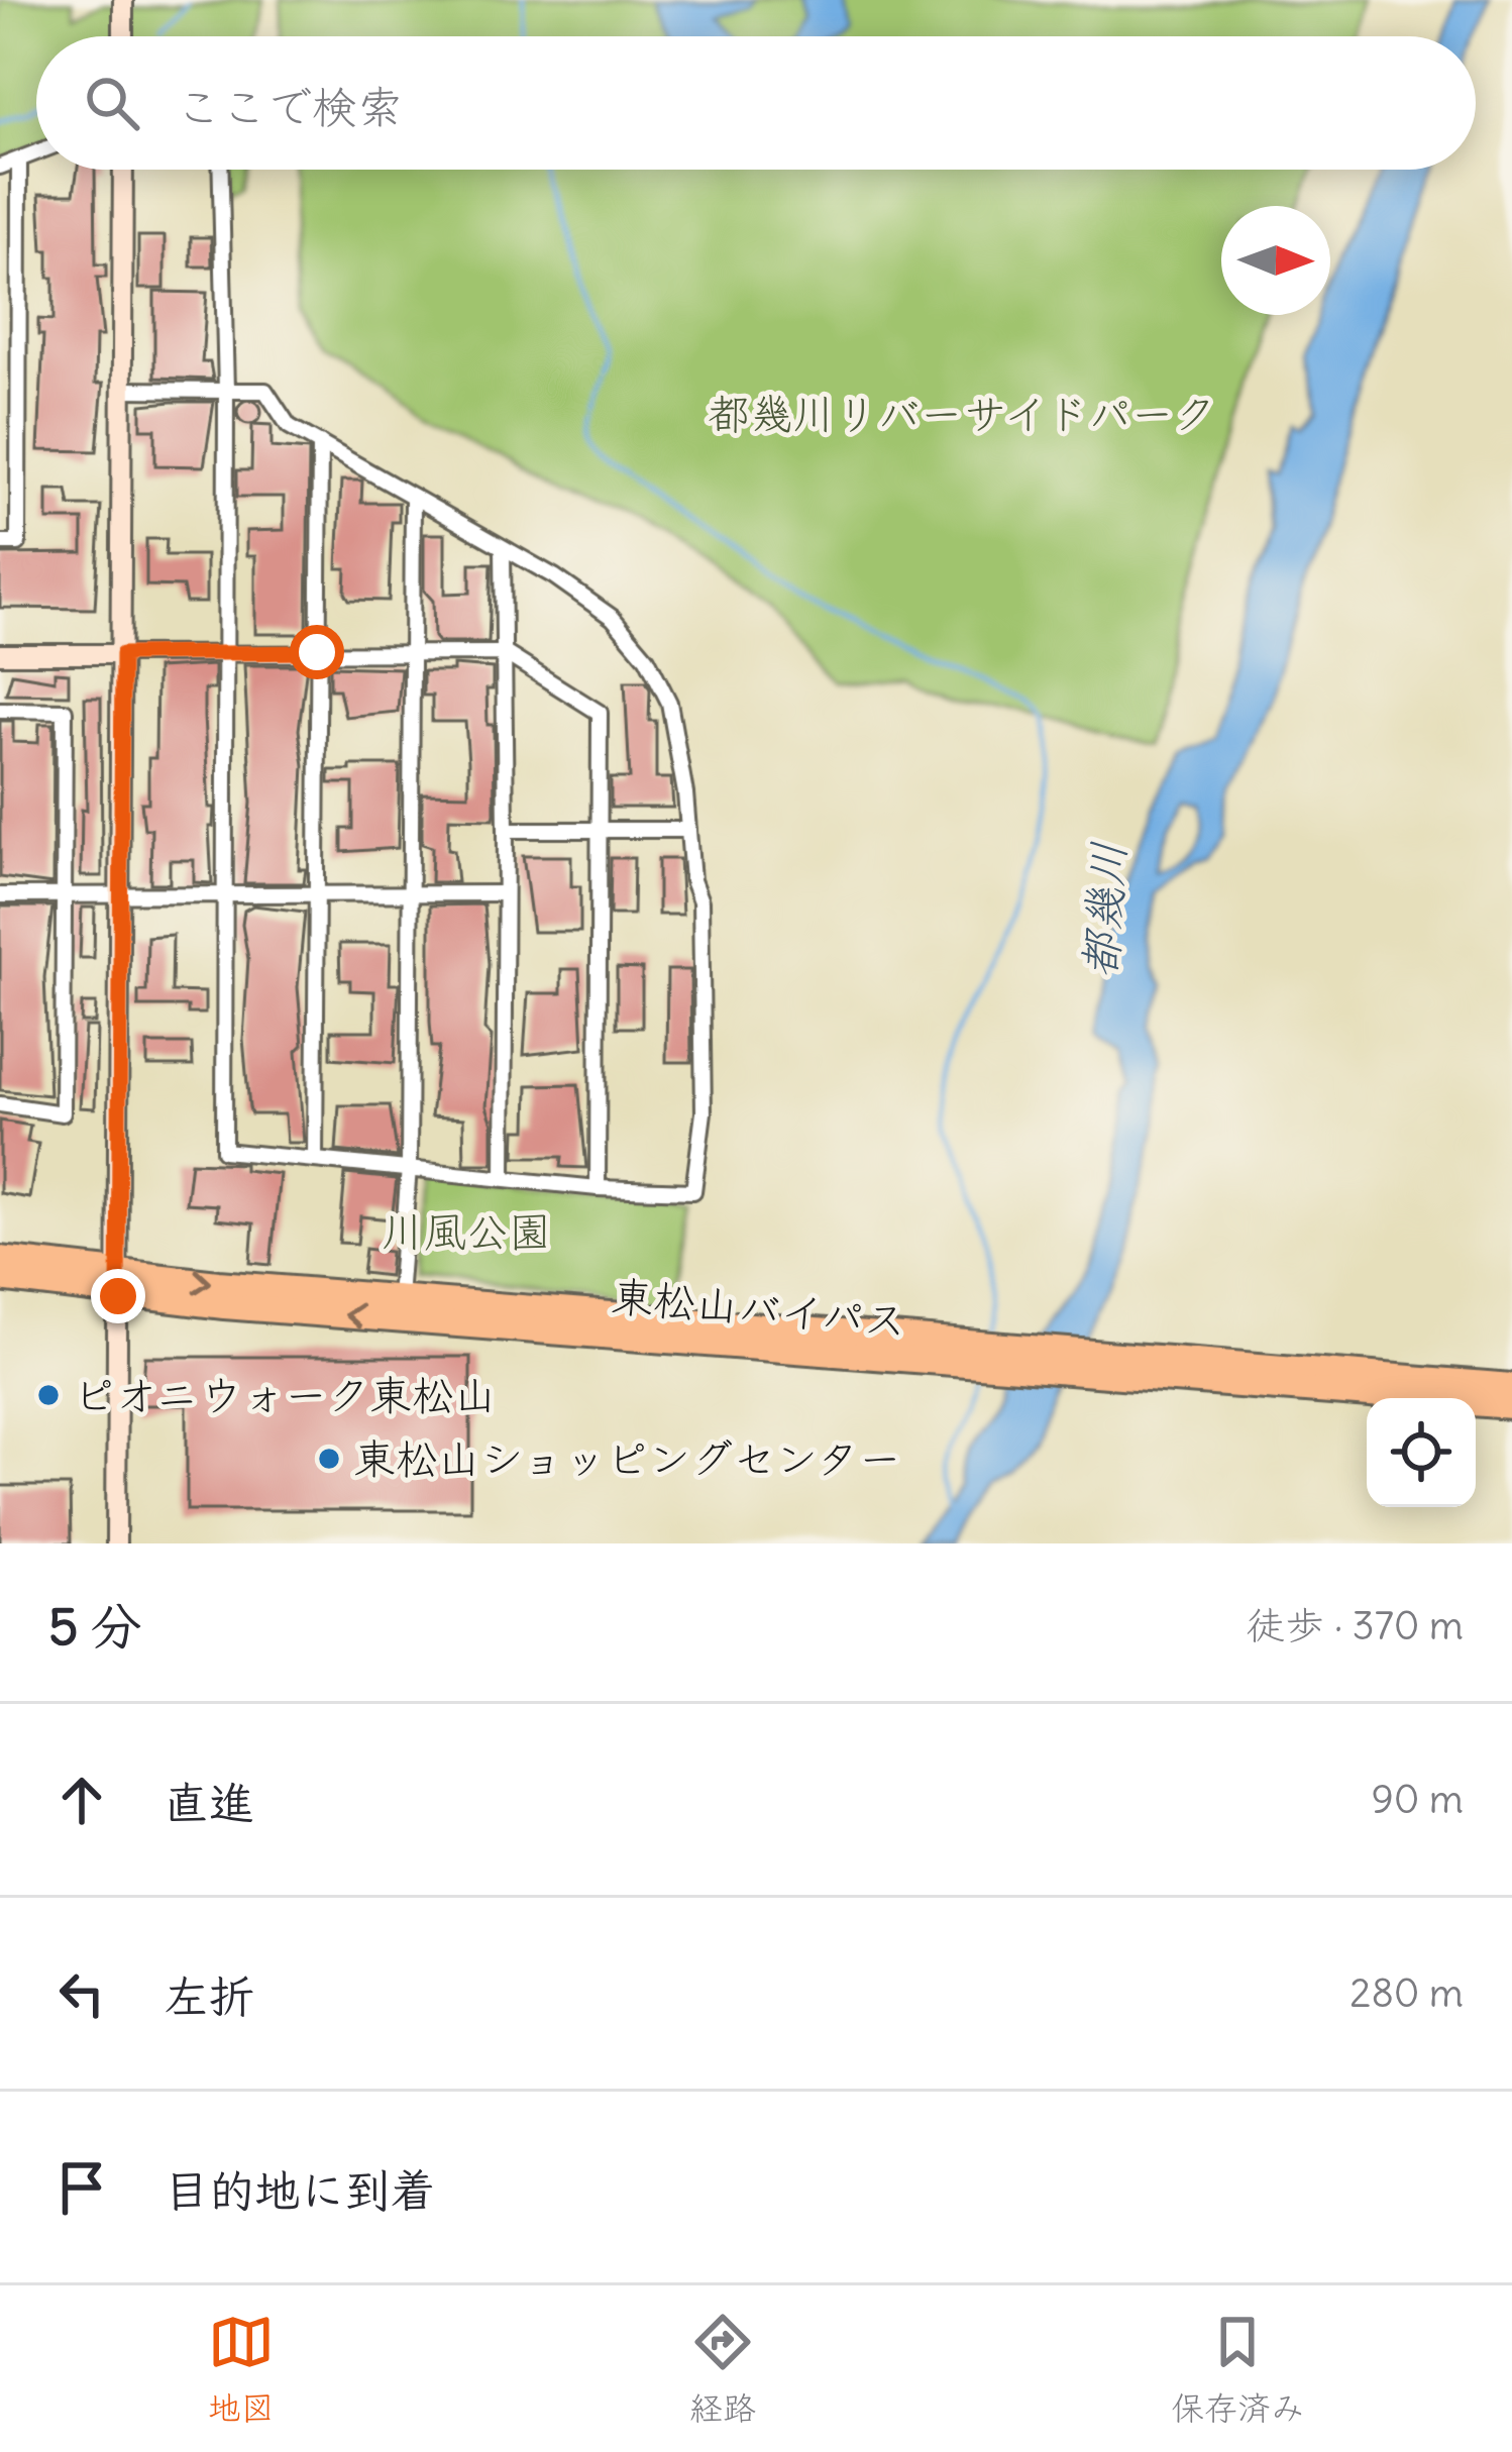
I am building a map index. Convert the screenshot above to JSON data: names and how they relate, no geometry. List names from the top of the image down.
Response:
{
  "streets": {
    "highway": ["東松山バイパス"]
  },
  "water": ["都幾川"],
  "parks": ["都幾川リバーサイドパーク", "川風公園"],
  "places": ["ピオニウォーク東松山", "東松山ショッピングセンター"],
  "north": "right",
  "page": {
    "search": "ここで検索",
    "heading": ["5 分", "徒歩 · 370 m"],
    "list": [
      ["直進", "90 m"],
      ["左折", "280 m"],
      "目的地に到着"
    ],
    "nav": ["地図", "経路", "保存済み"]
  }
}
